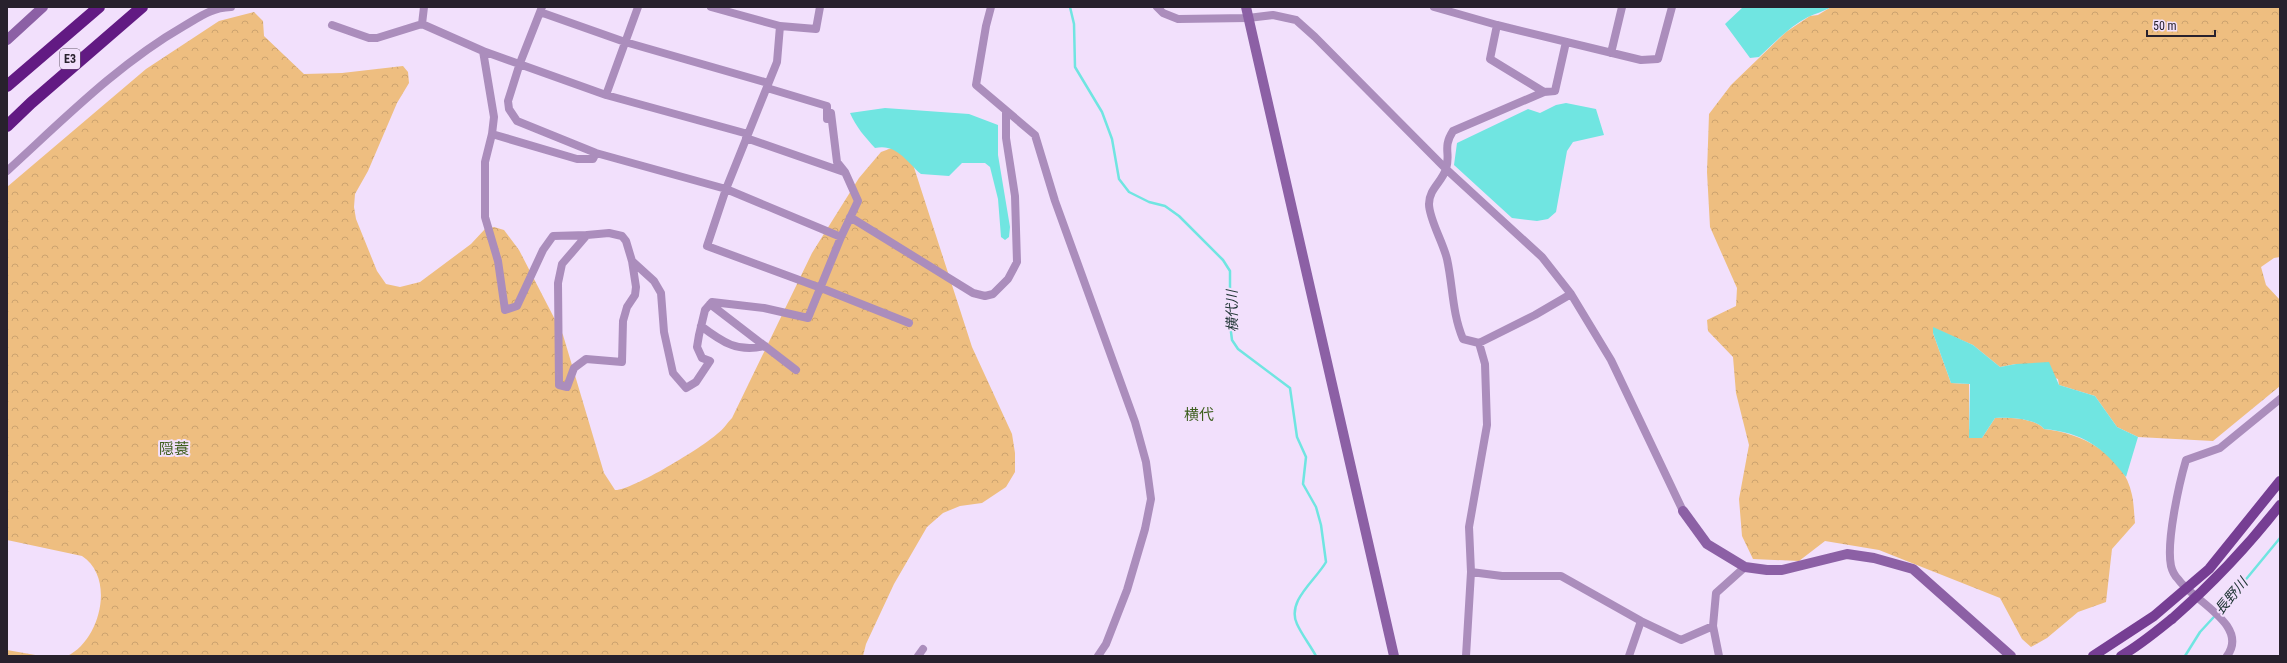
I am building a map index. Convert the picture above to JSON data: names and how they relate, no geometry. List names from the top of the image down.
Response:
{
  "streets": {
    "highway": ["E3"]
  },
  "districts": ["横代", "隠蓑"],
  "water": ["横代川", "長野川"],
  "scale_bar": "50 m"
}
